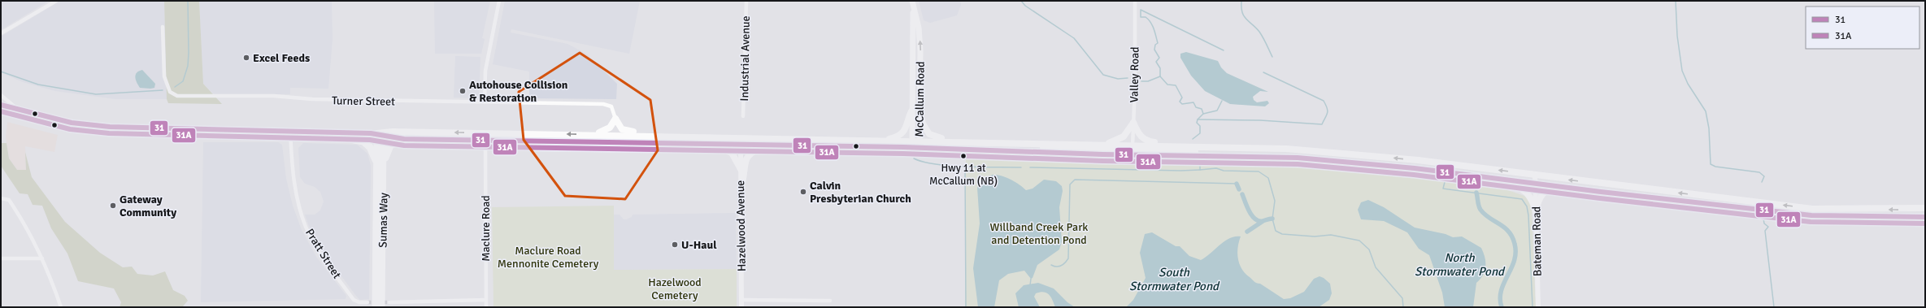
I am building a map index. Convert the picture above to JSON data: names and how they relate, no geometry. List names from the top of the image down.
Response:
{
  "streets": {
    "highway": ["Sumas Way"],
    "main road": ["McCallum Road"],
    "street": [
      "Industrial Avenue",
      "Valley Road",
      "Turner Street",
      "Hazelwood Avenue",
      "Maclure Road",
      "Bateman Road",
      "Pratt Street"
    ]
  },
  "water": ["North Stormwater Pond", "South Stormwater Pond"],
  "parks": ["Willband Creek Park and Detention Pond", "Maclure Road Mennonite Cemetery", "Hazelwood Cemetery"],
  "places": [
    "Excel Feeds",
    "Autohouse Collision & Restoration",
    "Hwy 11 at McCallum (NB)",
    "Calvin Presbyterian Church",
    "Gateway Community",
    "U-Haul"
  ],
  "lines": ["transit line 31", "transit line 31A"],
  "legend": ["31", "31A"]
}
